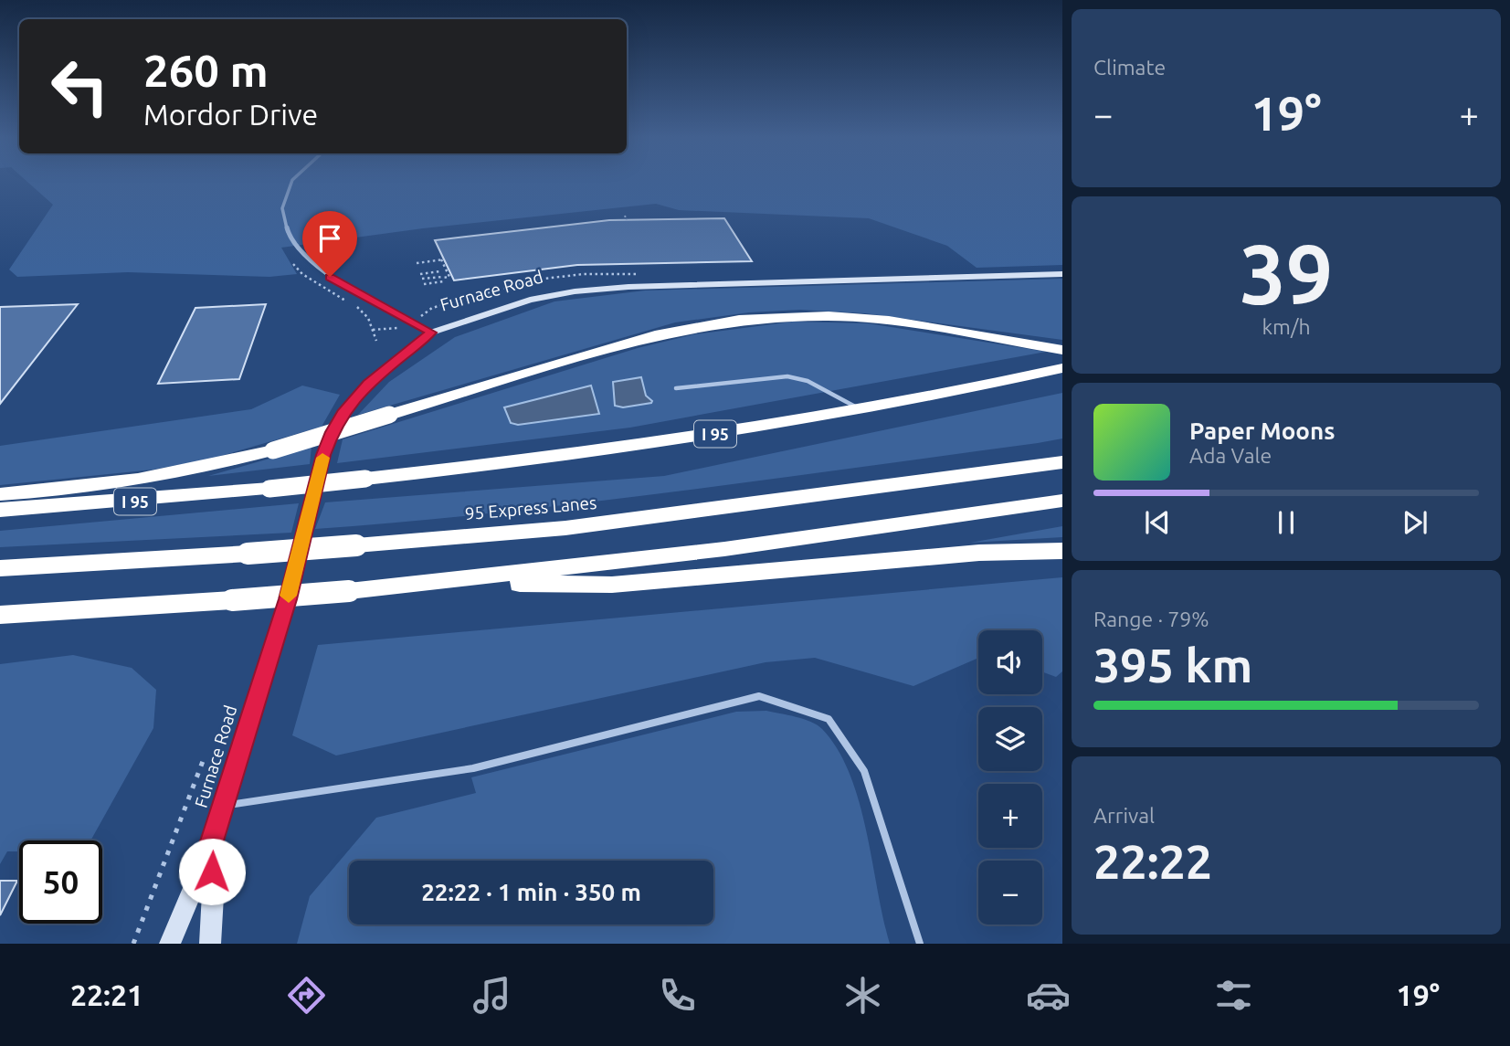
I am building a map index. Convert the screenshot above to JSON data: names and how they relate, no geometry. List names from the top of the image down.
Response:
{
  "streets": {
    "highway": ["I 95", "95 Express Lanes"],
    "main road": ["Furnace Road"]
  },
  "page": {
    "tile": [
      "Climate",
      ["39", "km/h"],
      ["Range · 79%", "395 km"],
      ["Arrival", "22:22"]
    ],
    "turn": ["260 m", "Mordor Drive"],
    "heat": ["−", "19°", "+"],
    "song": ["Paper Moons", "Ada Vale"],
    "map_buttons": ["+", "−"],
    "limit": "50",
    "trip": "22:22 · 1 min · 350 m",
    "tabs": ["22:21", "19°"]
  }
}
